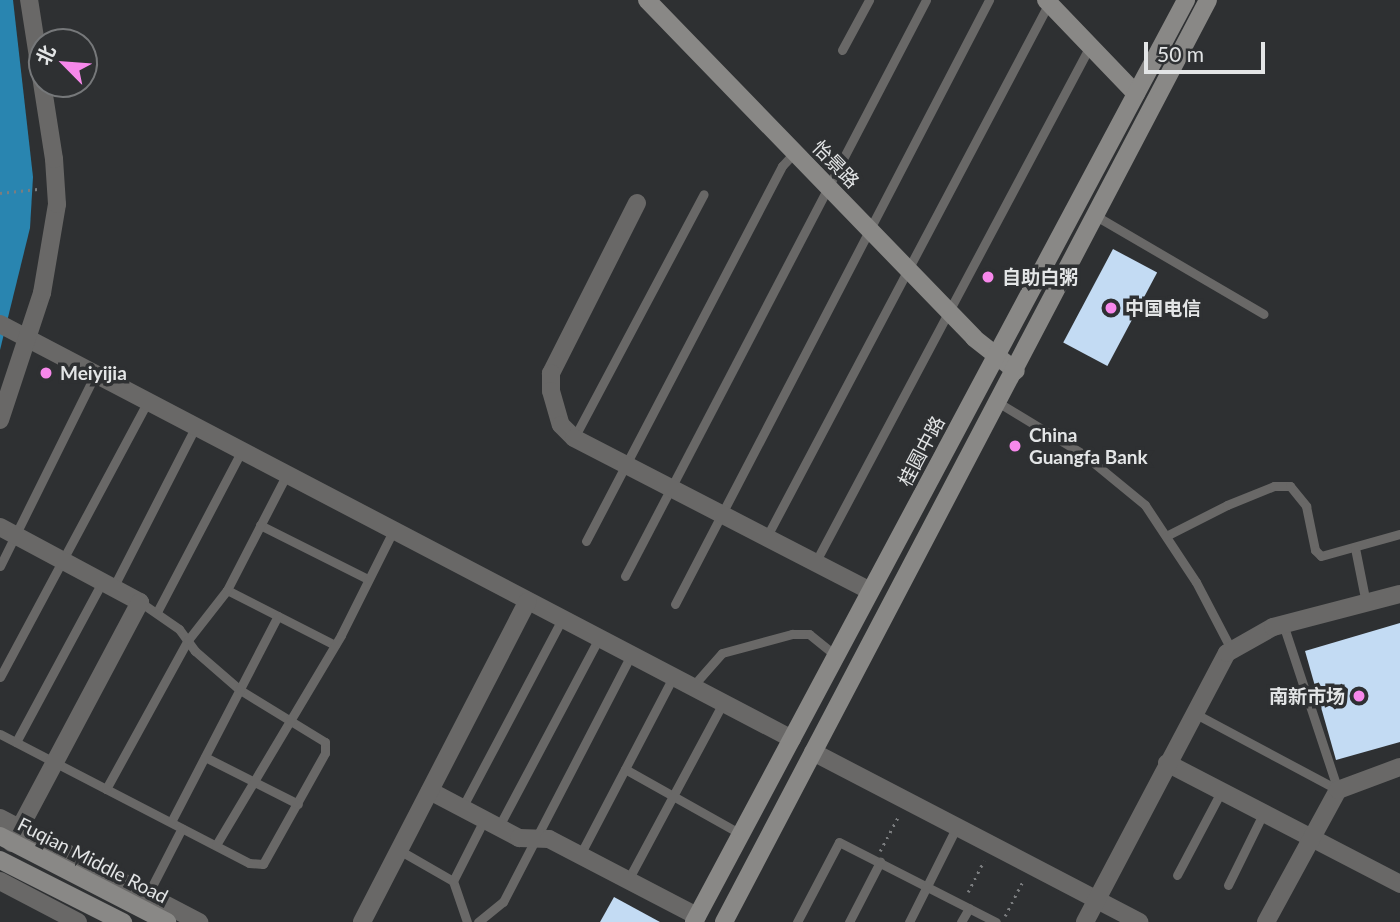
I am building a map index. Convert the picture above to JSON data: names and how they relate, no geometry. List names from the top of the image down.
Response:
{
  "streets": {
    "main road": ["怡景路", "桂圆中路", "Fuqian Middle Road"]
  },
  "crossings": [
    ["怡景路", "桂圆中路"]
  ],
  "places": [
    "自助白粥",
    "中国电信",
    "Meiyijia",
    "China Guangfa Bank",
    "南新市场"
  ],
  "scale_bar": "50 m",
  "north": "top left"
}
